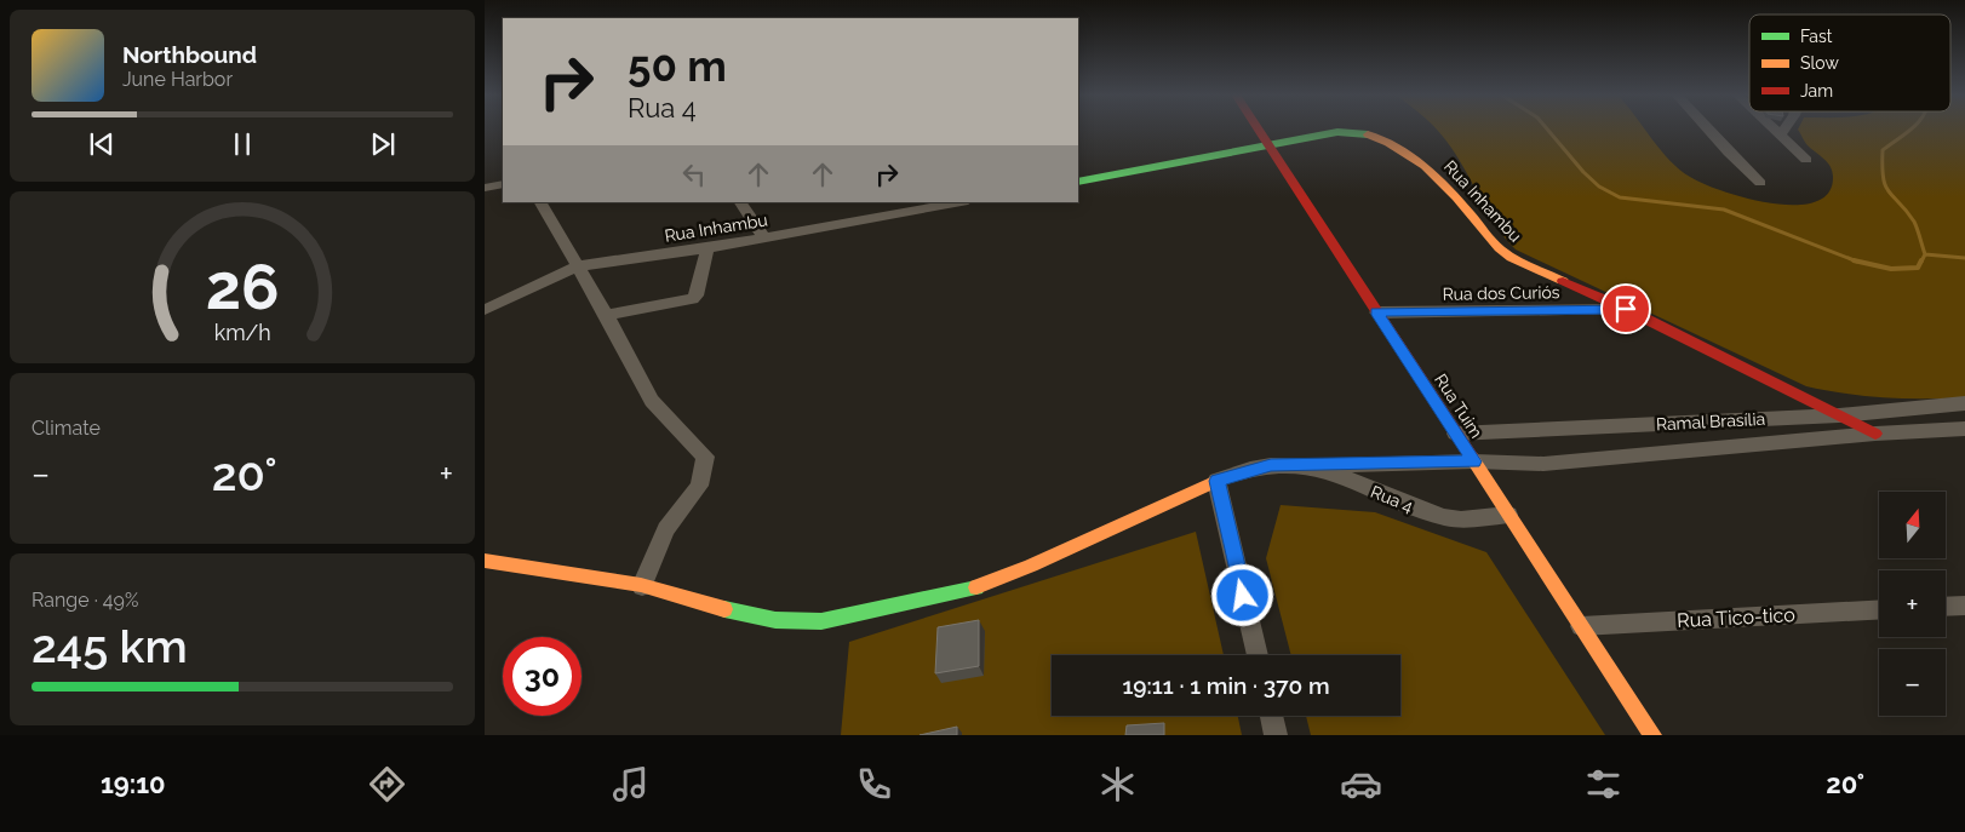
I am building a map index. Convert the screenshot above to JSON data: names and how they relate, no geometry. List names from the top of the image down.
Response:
{
  "streets": {
    "street": [
      "Rua Inhambu",
      "Rua dos Curiós",
      "Rua Tuim",
      "Ramal Brasília",
      "Rua 4",
      "Rua Tico-tico"
    ]
  },
  "crossings": [
    ["Rua Inhambu", "Rua dos Curiós"],
    ["Rua Inhambu", "Rua Tuim"],
    ["Rua Inhambu", "Ramal Brasília"],
    ["Rua dos Curiós", "Rua Tuim"],
    ["Rua Tuim", "Ramal Brasília"],
    ["Rua Tuim", "Rua 4"],
    ["Rua Tuim", "Rua Tico-tico"],
    ["Ramal Brasília", "Rua 4"]
  ],
  "legend": ["Fast", "Slow", "Jam"],
  "north": "top",
  "page": {
    "turn": ["50 m", "Rua 4"],
    "song": ["Northbound", "June Harbor"],
    "tile": [
      "Climate",
      ["Range · 49%", "245 km"]
    ],
    "heat": ["−", "20°", "+"],
    "map_buttons": ["+", "−"],
    "limit": "30",
    "trip": "19:11 · 1 min · 370 m",
    "tabs": ["19:10", "20°"],
    "gauge": ["26", "km/h"]
  }
}
